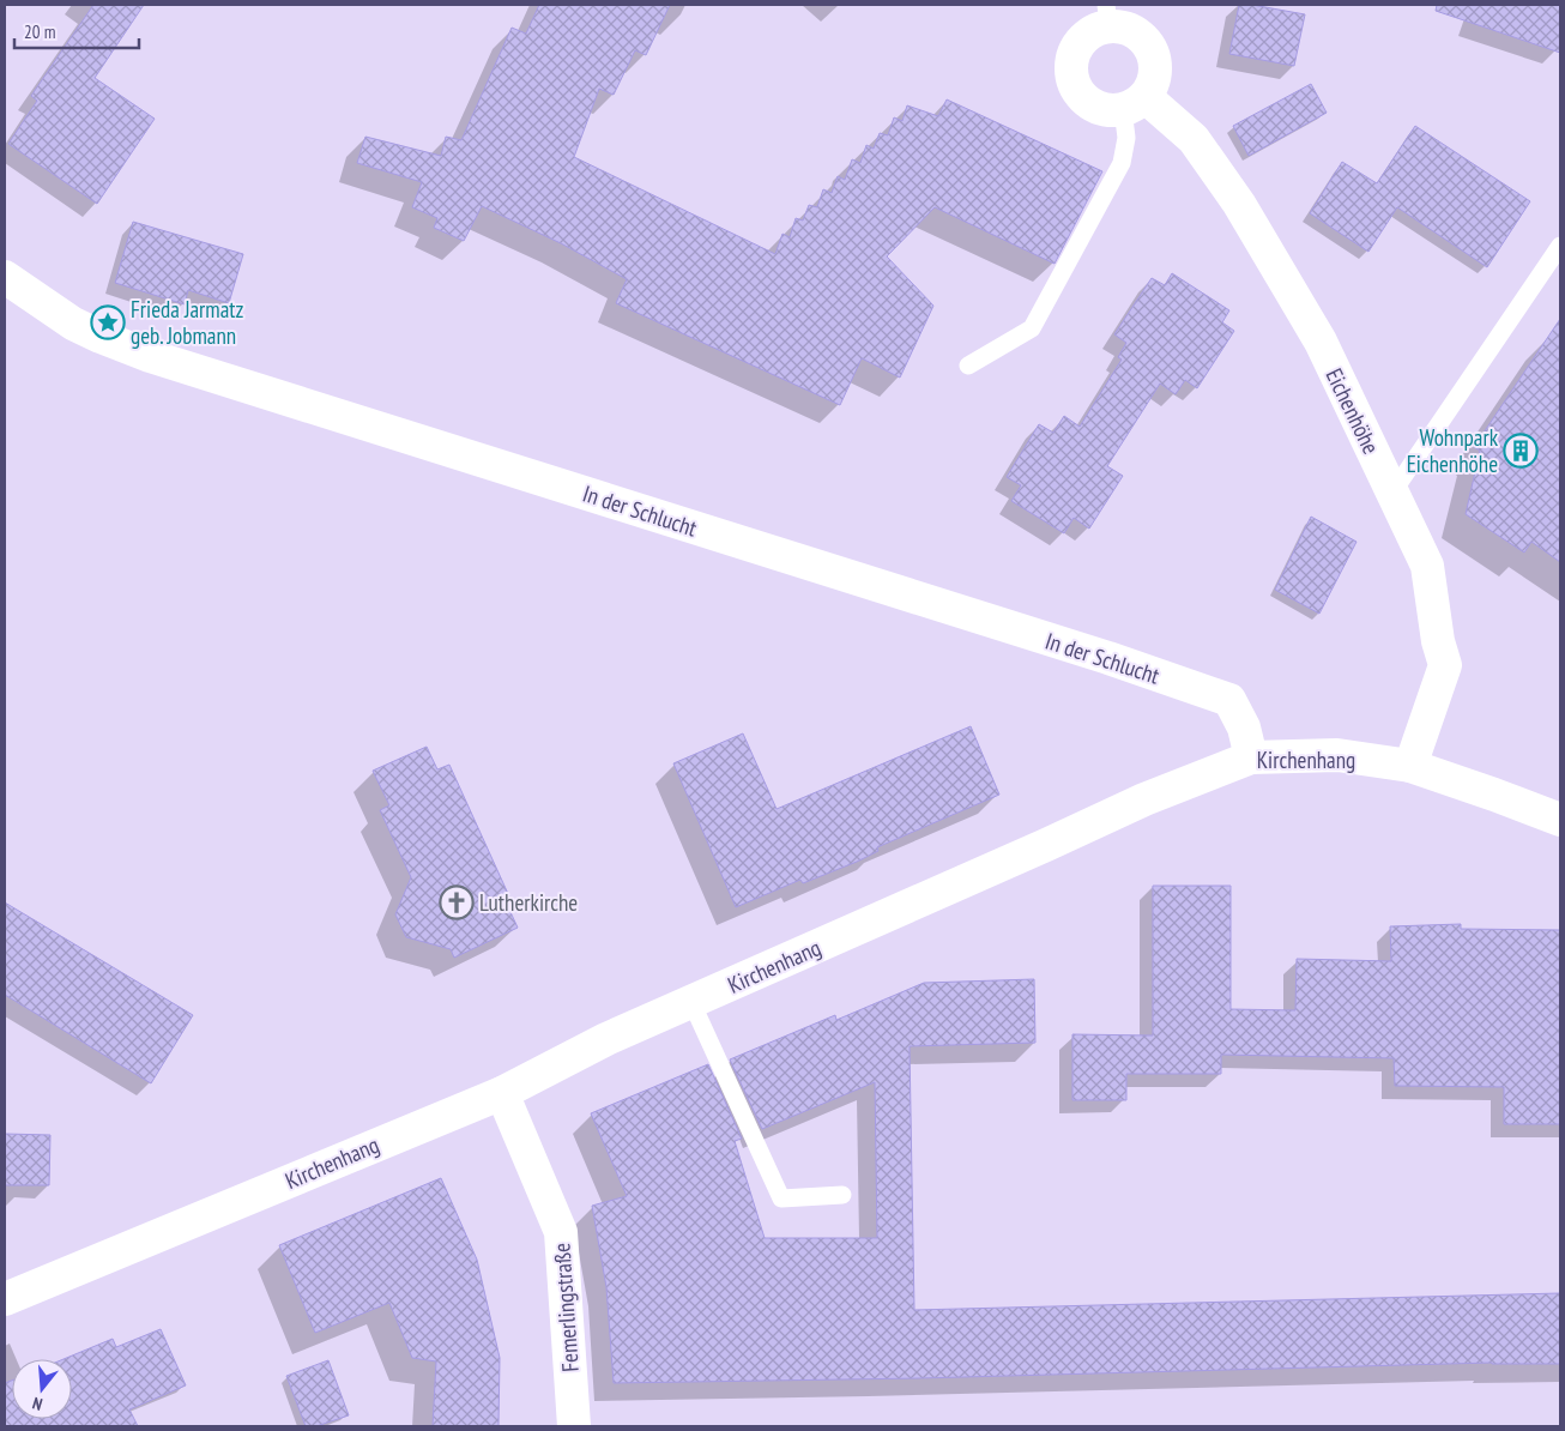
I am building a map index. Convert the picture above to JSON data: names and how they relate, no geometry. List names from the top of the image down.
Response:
{
  "streets": {
    "street": [
      "Eichenhöhe",
      "In der Schlucht",
      "Kirchenhang",
      "Femerlingstraße"
    ]
  },
  "crossings": [
    ["Eichenhöhe", "Kirchenhang"],
    ["In der Schlucht", "Kirchenhang"],
    ["Kirchenhang", "Femerlingstraße"]
  ],
  "places": {
    "place": ["Frieda Jarmatz geb. Jobmann"],
    "building": ["Wohnpark Eichenhöhe"],
    "church": ["Lutherkirche"]
  },
  "scale_bar": "20 m",
  "north": "bottom"
}
